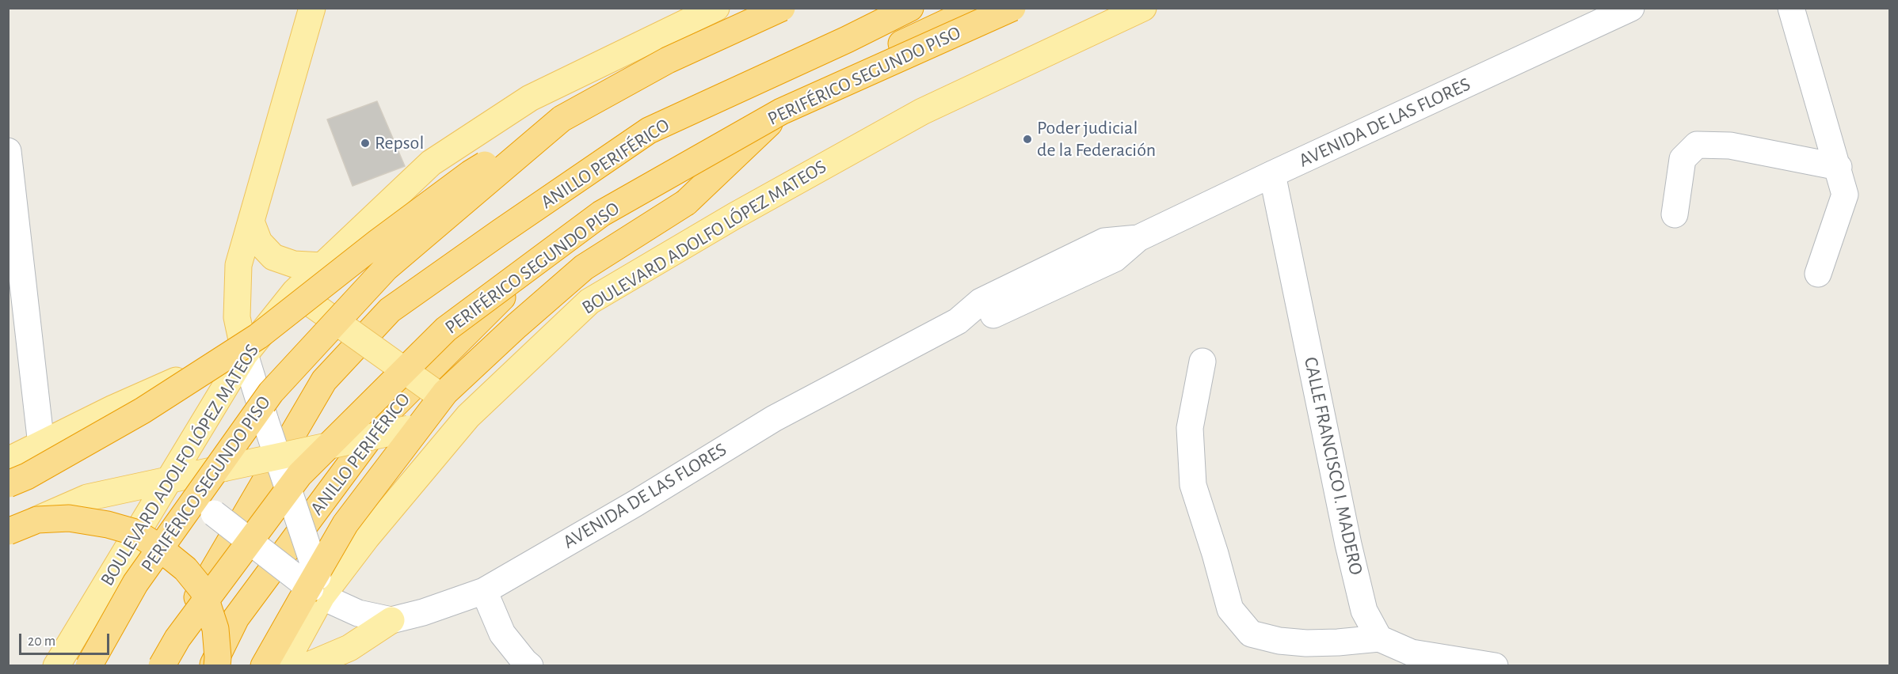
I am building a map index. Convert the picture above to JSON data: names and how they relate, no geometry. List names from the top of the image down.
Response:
{
  "streets": {
    "highway": ["PERIFÉRICO SEGUNDO PISO", "ANILLO PERIFÉRICO"],
    "main road": ["BOULEVARD ADOLFO LÓPEZ MATEOS"],
    "street": ["AVENIDA DE LAS FLORES", "CALLE FRANCISCO I. MADERO"]
  },
  "crossings": [
    ["PERIFÉRICO SEGUNDO PISO", "ANILLO PERIFÉRICO"],
    ["AVENIDA DE LAS FLORES", "BOULEVARD ADOLFO LÓPEZ MATEOS"],
    ["AVENIDA DE LAS FLORES", "CALLE FRANCISCO I. MADERO"]
  ],
  "places": ["Poder judicial de la Federación", "Repsol"],
  "scale_bar": "20 m"
}
